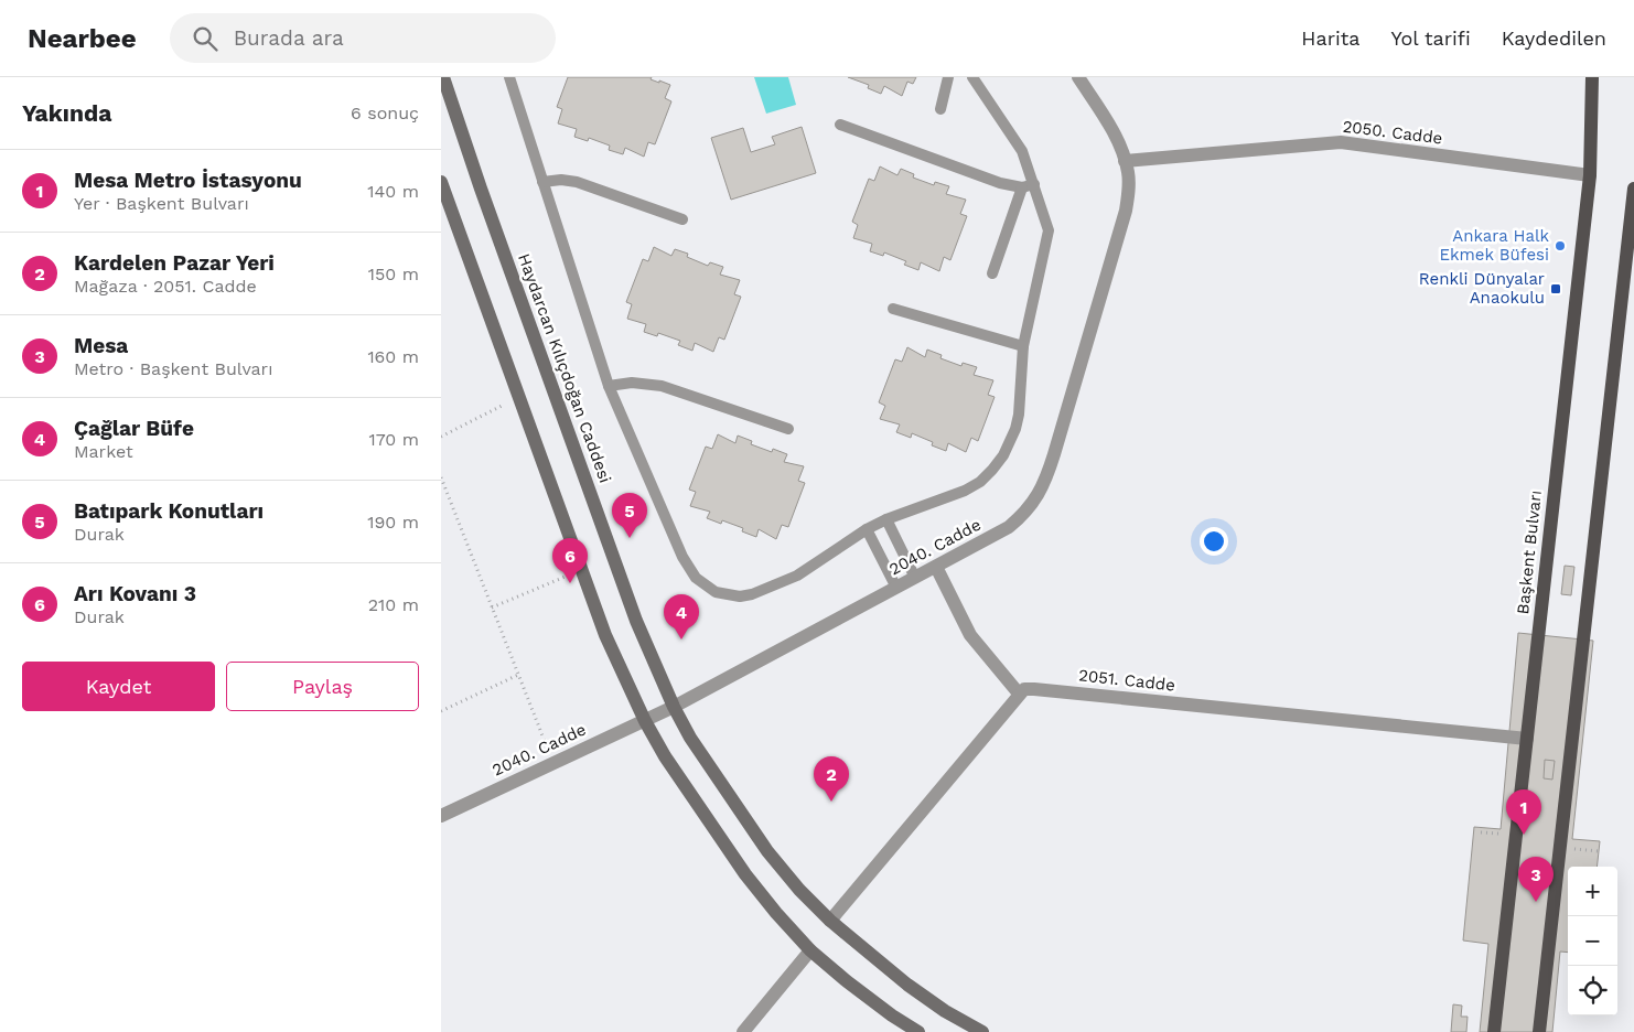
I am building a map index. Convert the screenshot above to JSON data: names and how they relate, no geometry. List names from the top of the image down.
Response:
{
  "streets": {
    "main road": ["Haydarcan Kılıçdoğan Caddesi", "Başkent Bulvarı"],
    "street": ["2050. Cadde", "2040. Cadde", "2051. Cadde"]
  },
  "crossings": [
    ["2050. Cadde", "2040. Cadde"],
    ["2050. Cadde", "Başkent Bulvarı"],
    ["Haydarcan Kılıçdoğan Caddesi", "2040. Cadde"],
    ["Başkent Bulvarı", "2051. Cadde"]
  ],
  "places": {
    "other": ["Ankara Halk Ekmek Büfesi"],
    "transit": ["Renkli Dünyalar Anaokulu"]
  },
  "page": {
    "header": "Nearbee",
    "search": "Burada ara",
    "nav": ["Harita", "Yol tarifi", "Kaydedilen"],
    "heading": ["Yakında", "6 sonuç"],
    "list": [
      {
        "mark": "1",
        "name": "Mesa Metro İstasyonu",
        "note": "Yer · Başkent Bulvarı",
        "value": "140 m"
      },
      {
        "mark": "2",
        "name": "Kardelen Pazar Yeri",
        "note": "Mağaza · 2051. Cadde",
        "value": "150 m"
      },
      {
        "mark": "3",
        "name": "Mesa",
        "note": "Metro · Başkent Bulvarı",
        "value": "160 m"
      },
      {
        "mark": "4",
        "name": "Çağlar Büfe",
        "note": "Market",
        "value": "170 m"
      },
      {
        "mark": "5",
        "name": "Batıpark Konutları",
        "note": "Durak",
        "value": "190 m"
      },
      {
        "mark": "6",
        "name": "Arı Kovanı 3",
        "note": "Durak",
        "value": "210 m"
      }
    ],
    "pins": [
      "5",
      "6",
      "4",
      "2",
      "1",
      "3"
    ],
    "buttons": ["Kaydet", "Paylaş"],
    "map_buttons": ["+", "−"]
  }
}
